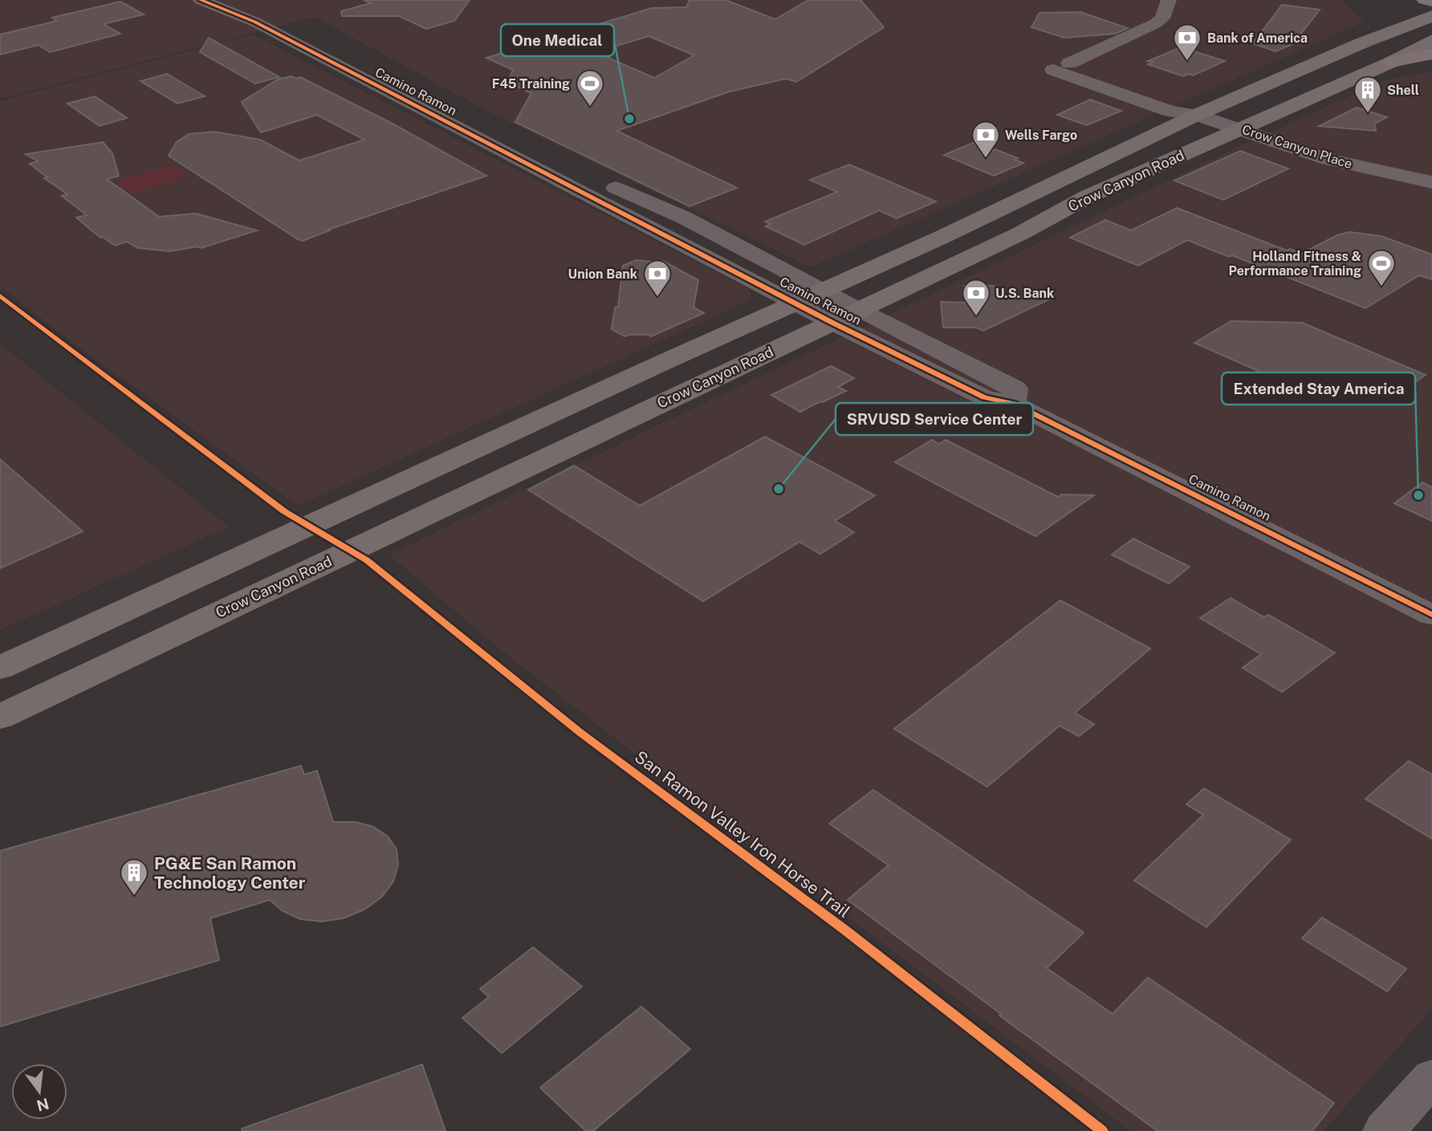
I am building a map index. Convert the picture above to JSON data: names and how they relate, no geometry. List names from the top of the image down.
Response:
{
  "streets": {
    "main road": ["Crow Canyon Road"],
    "street": ["Camino Ramon", "Crow Canyon Place"],
    "cycle path": ["San Ramon Valley Iron Horse Trail"]
  },
  "crossings": [
    ["Camino Ramon", "Crow Canyon Road"],
    ["Crow Canyon Place", "Crow Canyon Road"]
  ],
  "places": {
    "bank": [
      "Bank of America",
      "Wells Fargo",
      "Union Bank",
      "U.S. Bank"
    ],
    "sports": ["F45 Training", "Holland Fitness & Performance Training"],
    "building": ["Shell", "PG&E San Ramon Technology Center"],
    "other": ["One Medical", "SRVUSD Service Center", "Extended Stay America"]
  },
  "north": "bottom"
}
